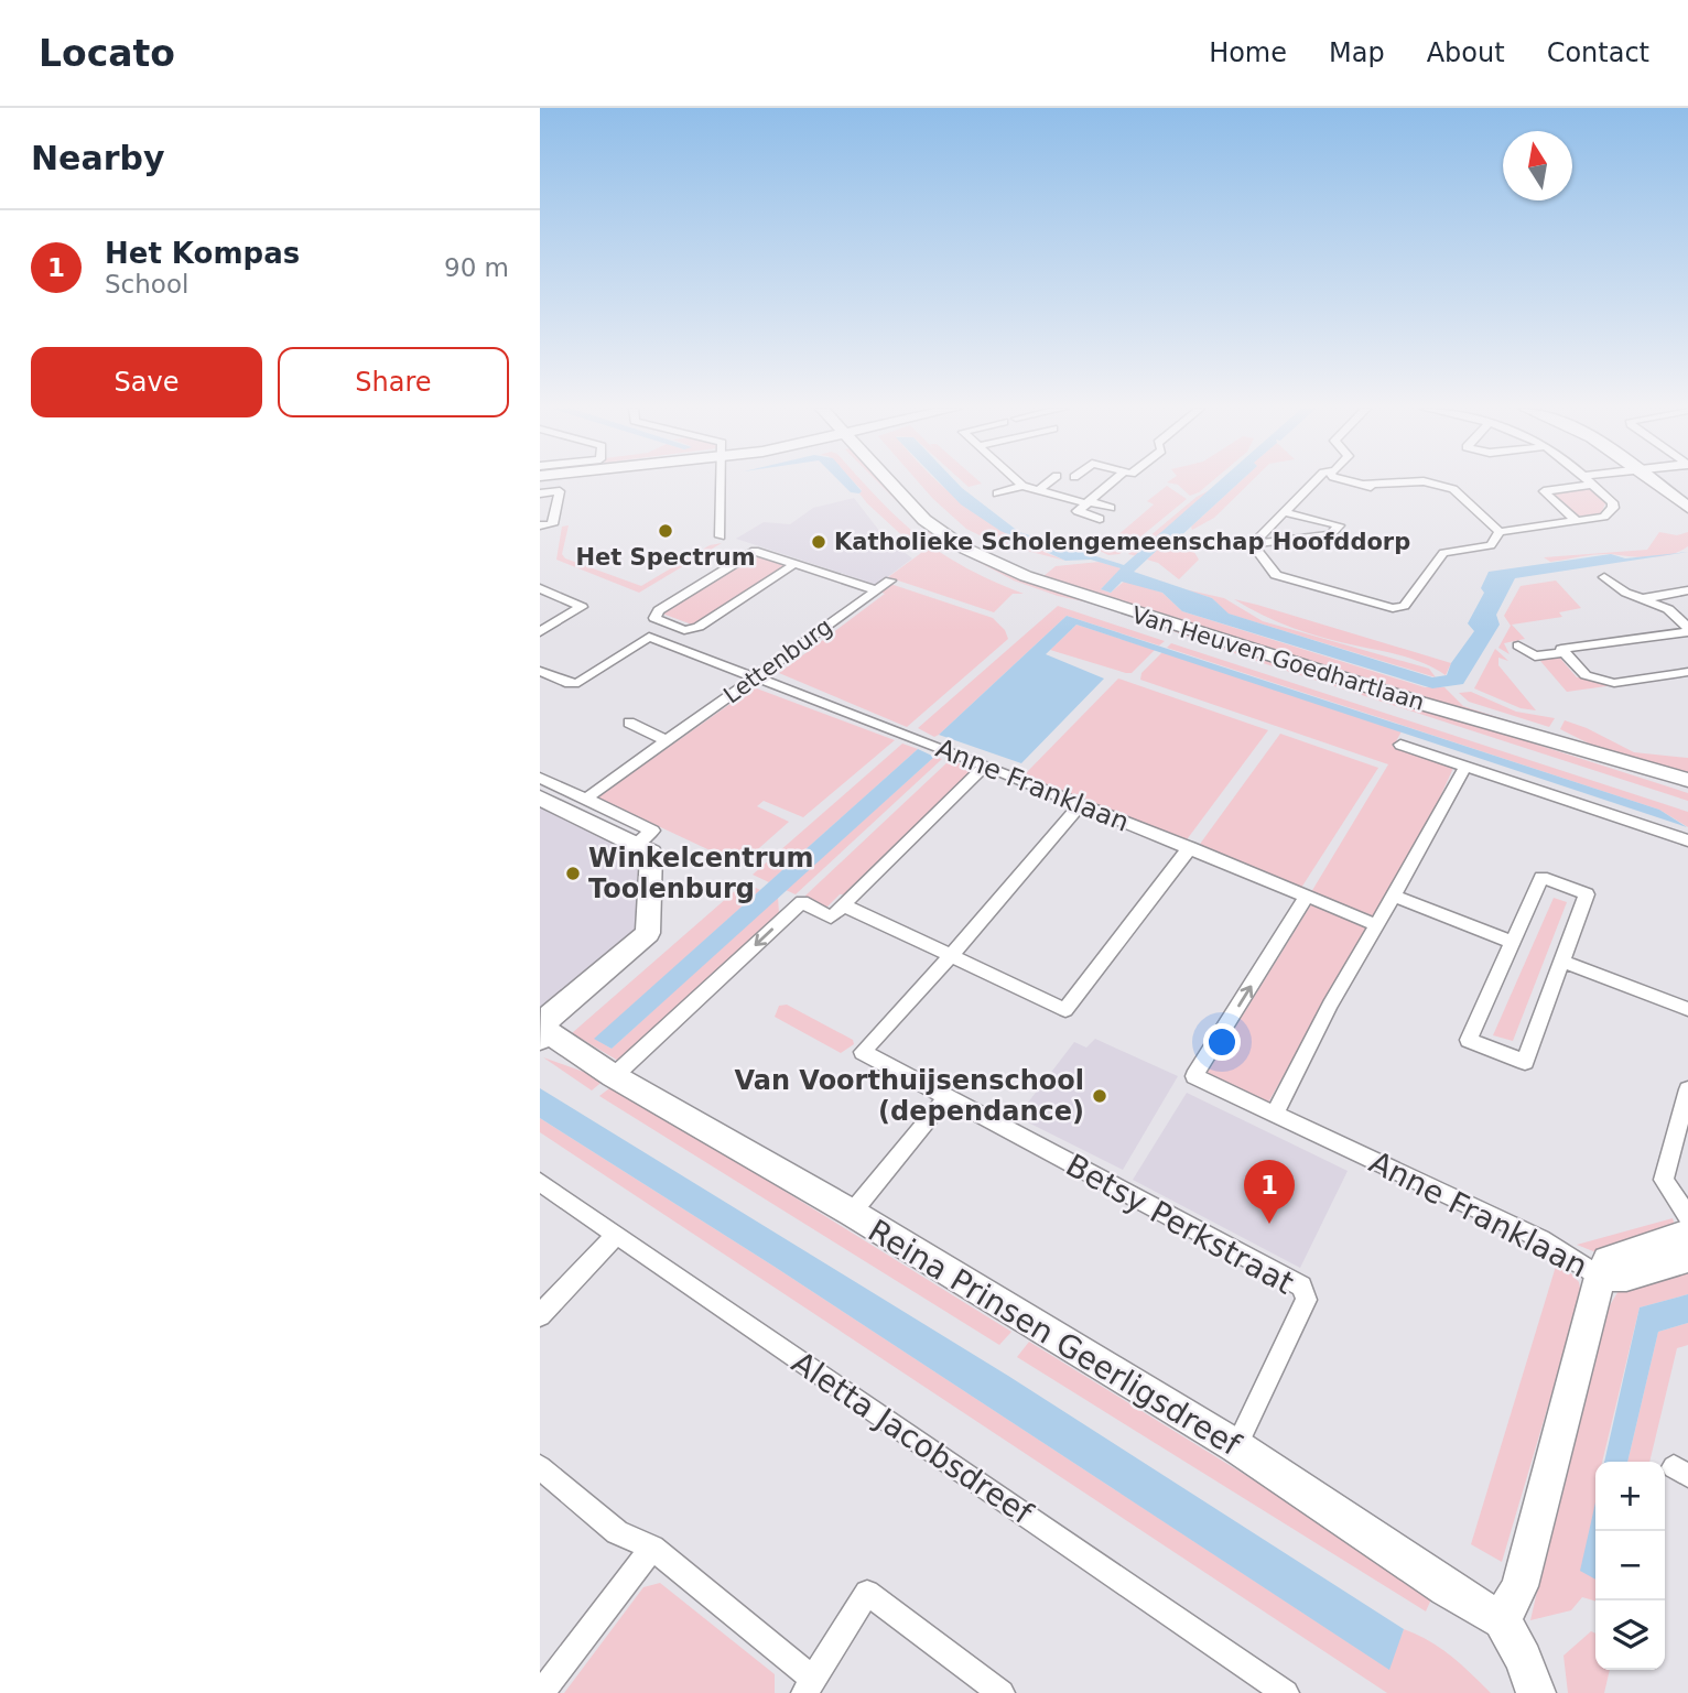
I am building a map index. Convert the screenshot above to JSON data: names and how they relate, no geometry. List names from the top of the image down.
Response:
{
  "streets": {
    "street": [
      "Van Heuven Goedhartlaan",
      "Lettenburg",
      "Anne Franklaan",
      "Betsy Perkstraat",
      "Reina Prinsen Geerligsdreef",
      "Aletta Jacobsdreef"
    ]
  },
  "crossings": [
    ["Lettenburg", "Anne Franklaan"],
    ["Anne Franklaan", "Betsy Perkstraat"],
    ["Betsy Perkstraat", "Reina Prinsen Geerligsdreef"]
  ],
  "places": [
    "Het Spectrum",
    "Katholieke Scholengemeenschap Hoofddorp",
    "Winkelcentrum Toolenburg",
    "Van Voorthuijsenschool (dependance)"
  ],
  "north": "top",
  "page": {
    "header": "Locato",
    "nav": [
      "Home",
      "Map",
      "About",
      "Contact"
    ],
    "heading": "Nearby",
    "list": [
      {
        "mark": "1",
        "name": "Het Kompas",
        "note": "School",
        "value": "90 m"
      }
    ],
    "buttons": ["Save", "Share"],
    "pins": "1",
    "map_buttons": ["+", "−"]
  }
}
